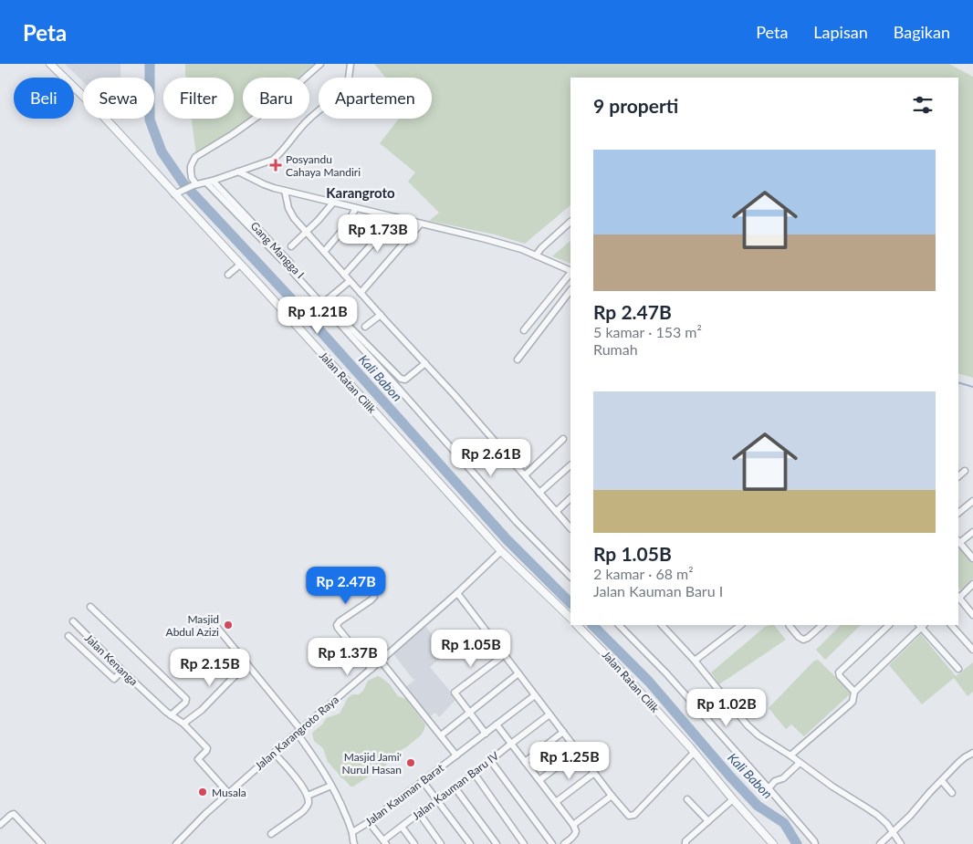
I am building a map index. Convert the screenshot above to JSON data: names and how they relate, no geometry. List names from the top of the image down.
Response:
{
  "streets": {
    "street": [
      "Gang Mangga I",
      "Jalan Ratan Cilik",
      "Jalan Kenanga",
      "Jalan Karangroto Raya",
      "Jalan Kauman Baru IV",
      "Jalan Kauman Barat"
    ]
  },
  "crossings": [
    ["Jalan Ratan Cilik", "Jalan Karangroto Raya"],
    ["Jalan Kenanga", "Jalan Karangroto Raya"]
  ],
  "districts": ["Karangroto"],
  "water": ["Kali Babon"],
  "places": {
    "health": ["Posyandu Cahaya Mandiri"],
    "other": ["Masjid Abdul Azizi", "Masjid Jami' Nurul Hasan", "Musala"]
  },
  "page": {
    "header": "Peta",
    "nav": ["Peta", "Lapisan", "Bagikan"],
    "chip": [
      "Beli",
      "Sewa",
      "Filter",
      "Baru",
      "Apartemen"
    ],
    "heading": "9 properti",
    "list": [
      {
        "name": "Rp 2.47B",
        "note": "5 kamar · 153 m² · Rumah"
      },
      {
        "name": "Rp 1.05B",
        "note": "2 kamar · 68 m² · Jalan Kauman Baru I"
      }
    ],
    "price": [
      "Rp 1.73B",
      "Rp 1.21B",
      "Rp 2.61B",
      "Rp 2.47B",
      "Rp 1.05B",
      "Rp 1.37B",
      "Rp 2.15B",
      "Rp 1.02B",
      "Rp 1.25B"
    ]
  }
}
